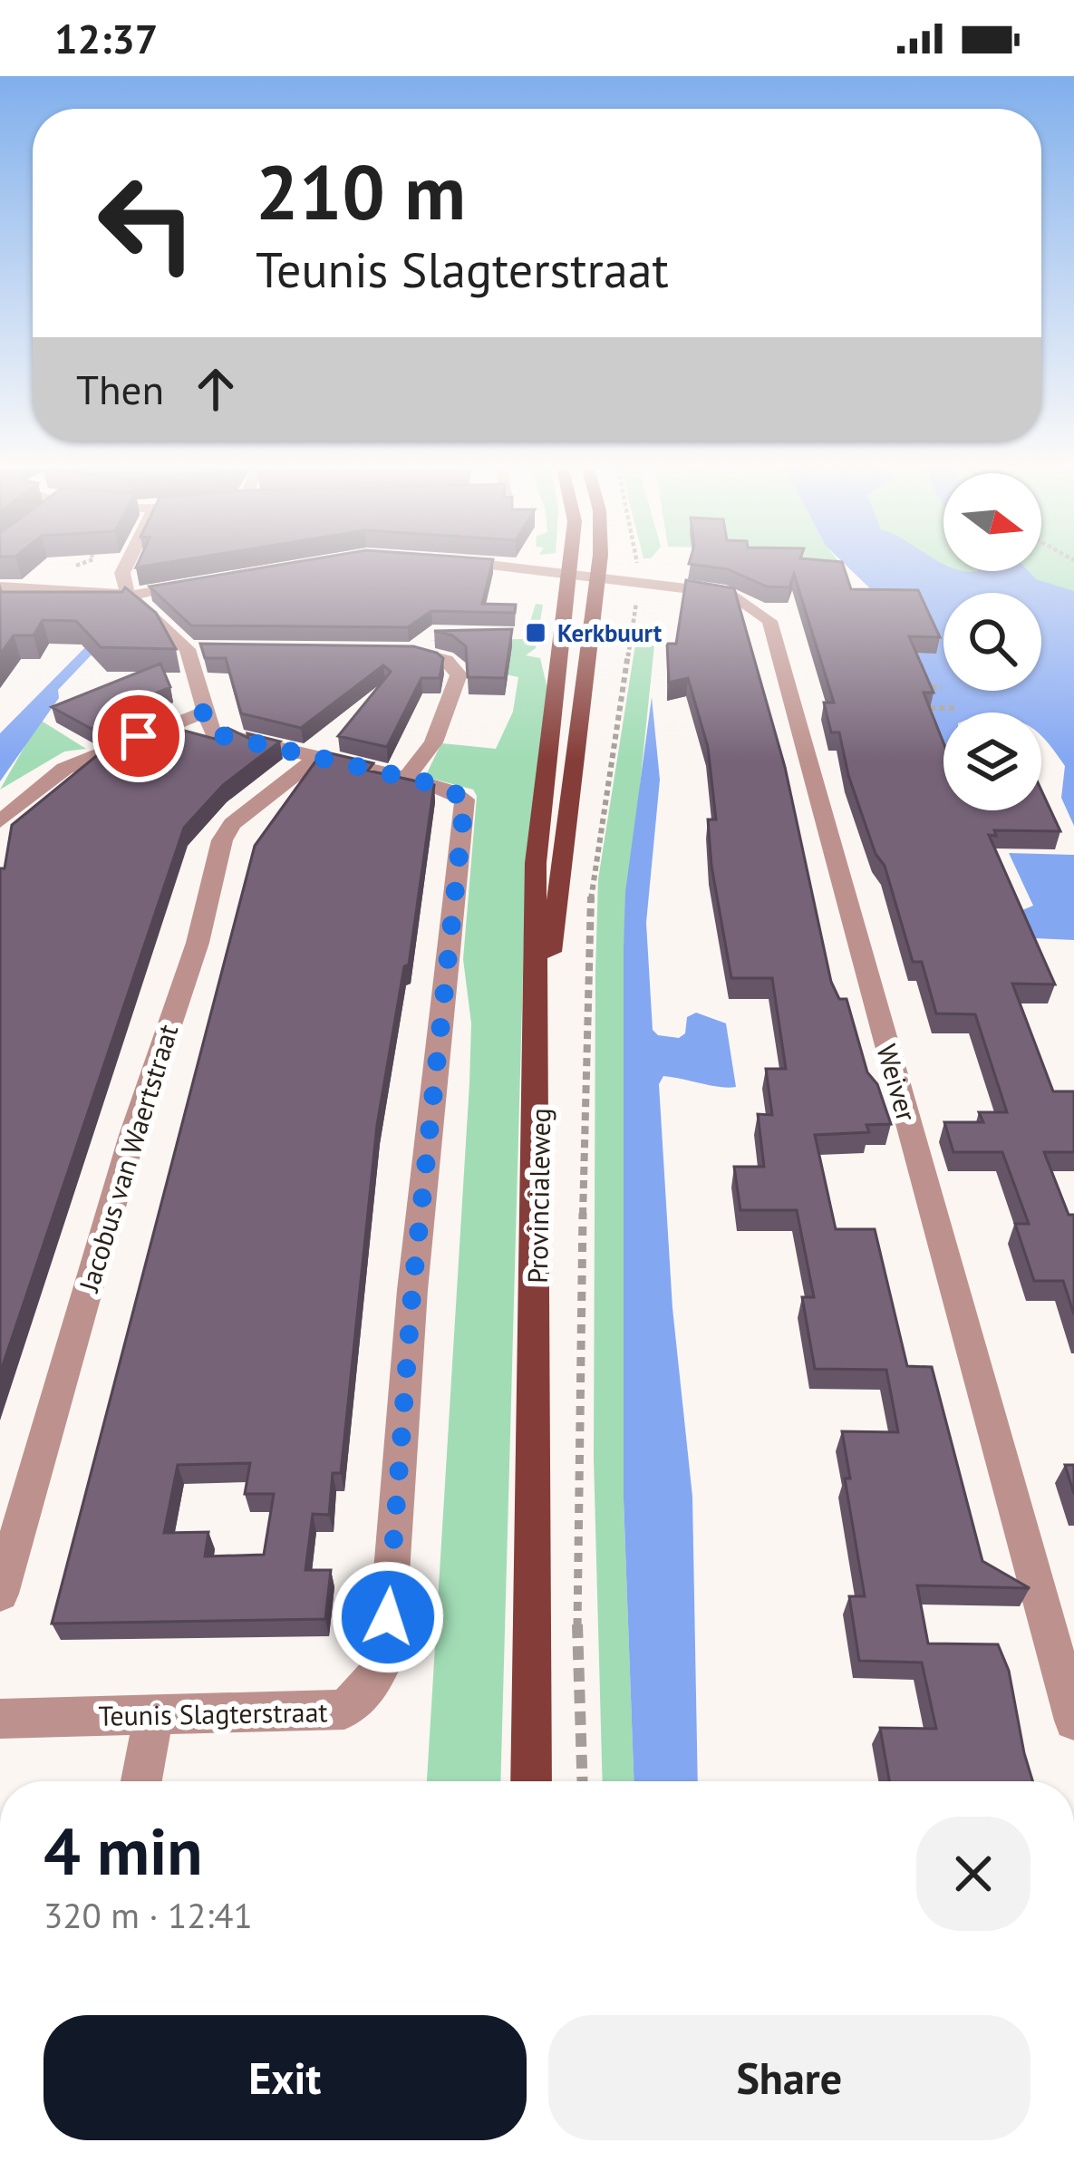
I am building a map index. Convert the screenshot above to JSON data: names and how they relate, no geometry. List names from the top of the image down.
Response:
{
  "streets": {
    "main road": ["Provincialeweg"],
    "street": ["Weiver", "Jacobus van Waertstraat", "Teunis Slagterstraat"]
  },
  "crossings": [
    ["Weiver", "Provincialeweg"]
  ],
  "places": {
    "transit": ["Kerkbuurt"]
  },
  "north": "right",
  "page": {
    "status": "12:37",
    "turn": ["210 m", "Teunis Slagterstraat"],
    "then": "Then",
    "heading": ["4 min", "320 m · 12:41"],
    "buttons": ["Exit", "Share"]
  }
}
